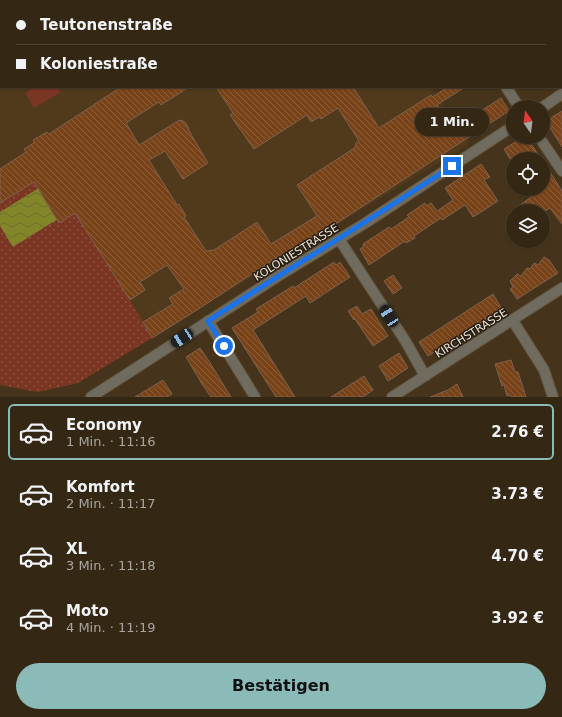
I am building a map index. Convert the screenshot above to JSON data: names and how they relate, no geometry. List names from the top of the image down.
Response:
{
  "streets": {
    "street": ["KOLONIESTRASSE", "KIRCHSTRASSE"]
  },
  "north": "top",
  "page": {
    "banner": ["Teutonenstraße", "Koloniestraße"],
    "bubble": "1 Min.",
    "list": [
      {
        "name": "Economy",
        "note": "1 Min. · 11:16",
        "value": "2.76 €"
      },
      {
        "name": "Komfort",
        "note": "2 Min. · 11:17",
        "value": "3.73 €"
      },
      {
        "name": "XL",
        "note": "3 Min. · 11:18",
        "value": "4.70 €"
      },
      {
        "name": "Moto",
        "note": "4 Min. · 11:19",
        "value": "3.92 €"
      }
    ],
    "buttons": "Bestätigen"
  }
}
